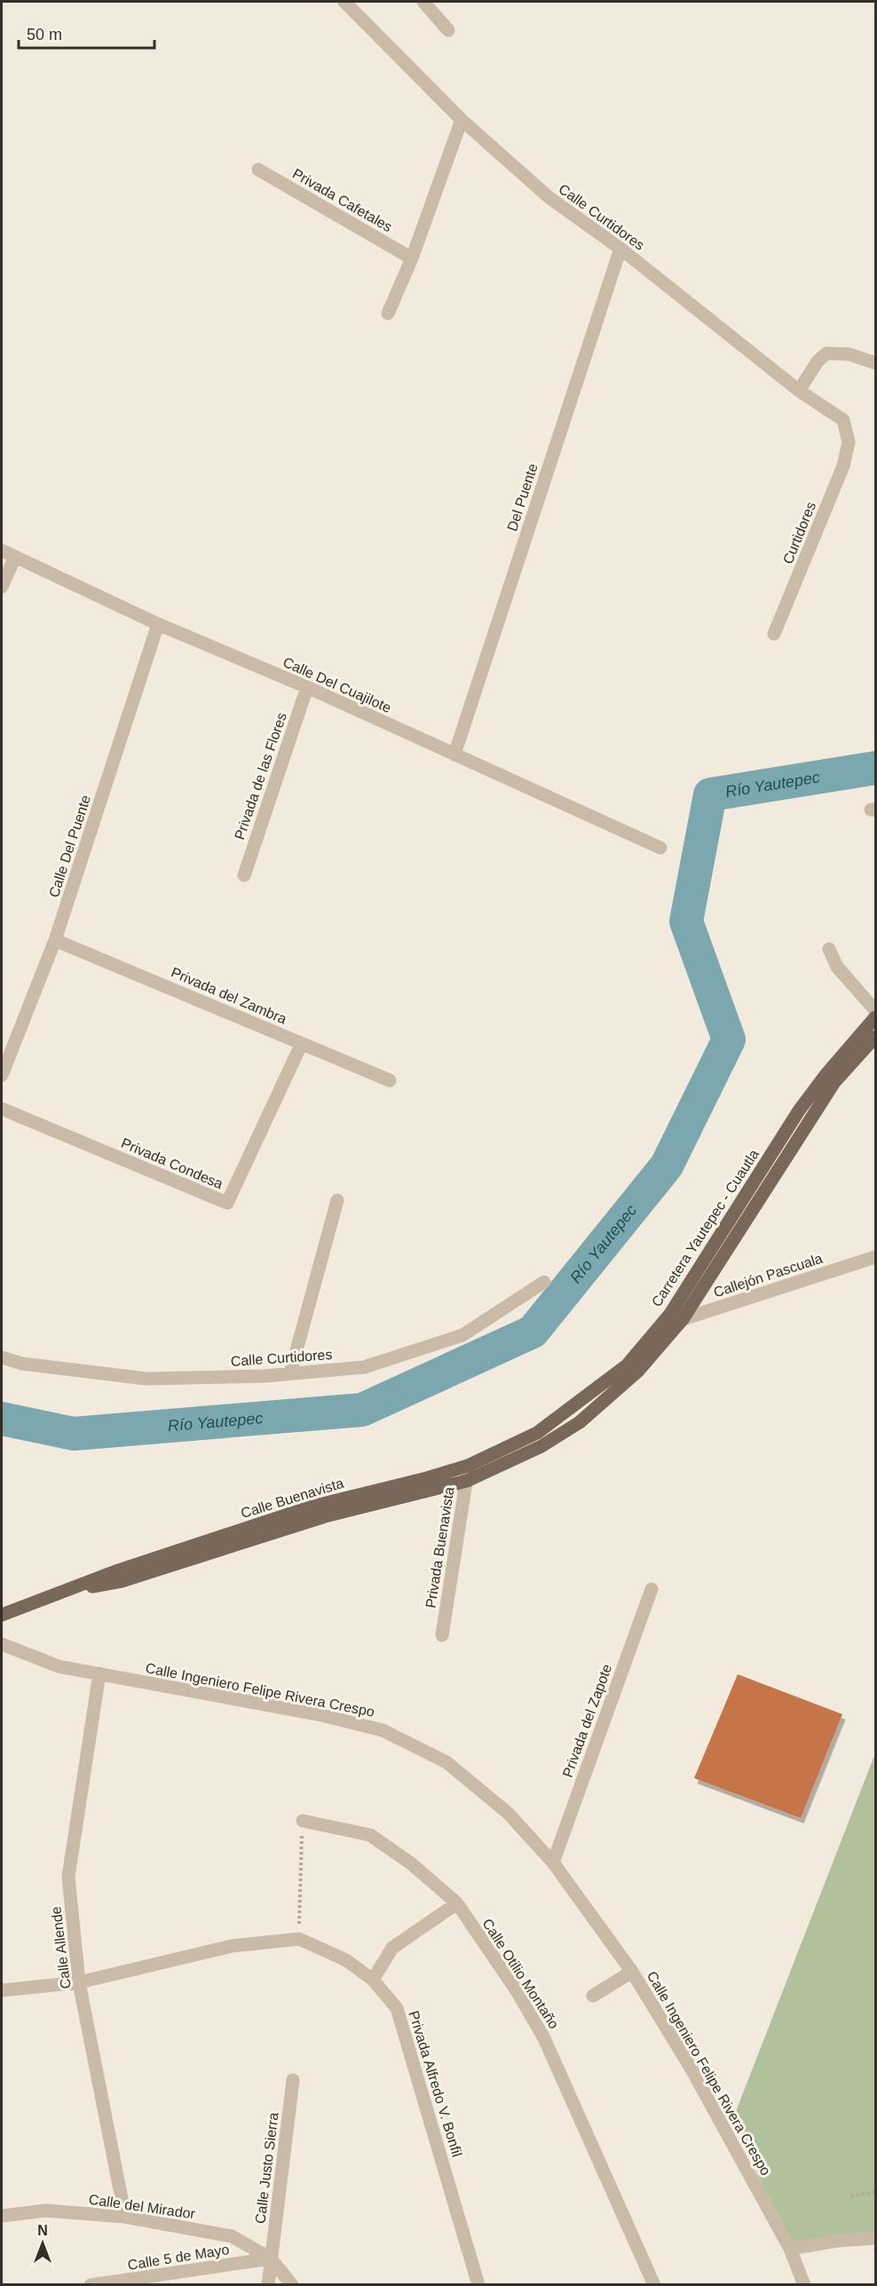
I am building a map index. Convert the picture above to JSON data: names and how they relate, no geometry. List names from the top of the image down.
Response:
{
  "streets": {
    "main road": ["Carretera Yautepec - Cuautla", "Calle Buenavista"],
    "street": [
      "Privada Cafetales",
      "Calle Curtidores",
      "Del Puente",
      "Curtidores",
      "Calle Del Cuajilote",
      "Privada de las Flores",
      "Calle Del Puente",
      "Privada del Zambra",
      "Privada Condesa",
      "Callejón Pascuala",
      "Privada Buenavista",
      "Calle Ingeniero Felipe Rivera Crespo",
      "Privada del Zapote",
      "Calle Allende",
      "Calle Otilio Montaño",
      "Privada Alfredo V. Bonfil",
      "Calle Justo Sierra",
      "Calle del Mirador",
      "Calle 5 de Mayo"
    ]
  },
  "crossings": [
    ["Calle Curtidores", "Del Puente"],
    ["Calle Curtidores", "Curtidores"],
    ["Del Puente", "Calle Del Cuajilote"],
    ["Calle Del Cuajilote", "Privada de las Flores"],
    ["Calle Del Cuajilote", "Calle Del Puente"],
    ["Calle Del Puente", "Privada del Zambra"],
    ["Privada del Zambra", "Privada Condesa"],
    ["Carretera Yautepec - Cuautla", "Callejón Pascuala"],
    ["Carretera Yautepec - Cuautla", "Calle Buenavista"],
    ["Calle Buenavista", "Privada Buenavista"],
    ["Calle Ingeniero Felipe Rivera Crespo", "Privada del Zapote"],
    ["Calle Ingeniero Felipe Rivera Crespo", "Calle Allende"],
    ["Calle Allende", "Calle del Mirador"],
    ["Calle Justo Sierra", "Calle del Mirador"],
    ["Calle Justo Sierra", "Calle 5 de Mayo"],
    ["Calle del Mirador", "Calle 5 de Mayo"]
  ],
  "water": ["Río Yautepec"],
  "scale_bar": "50 m",
  "north": "top"
}
